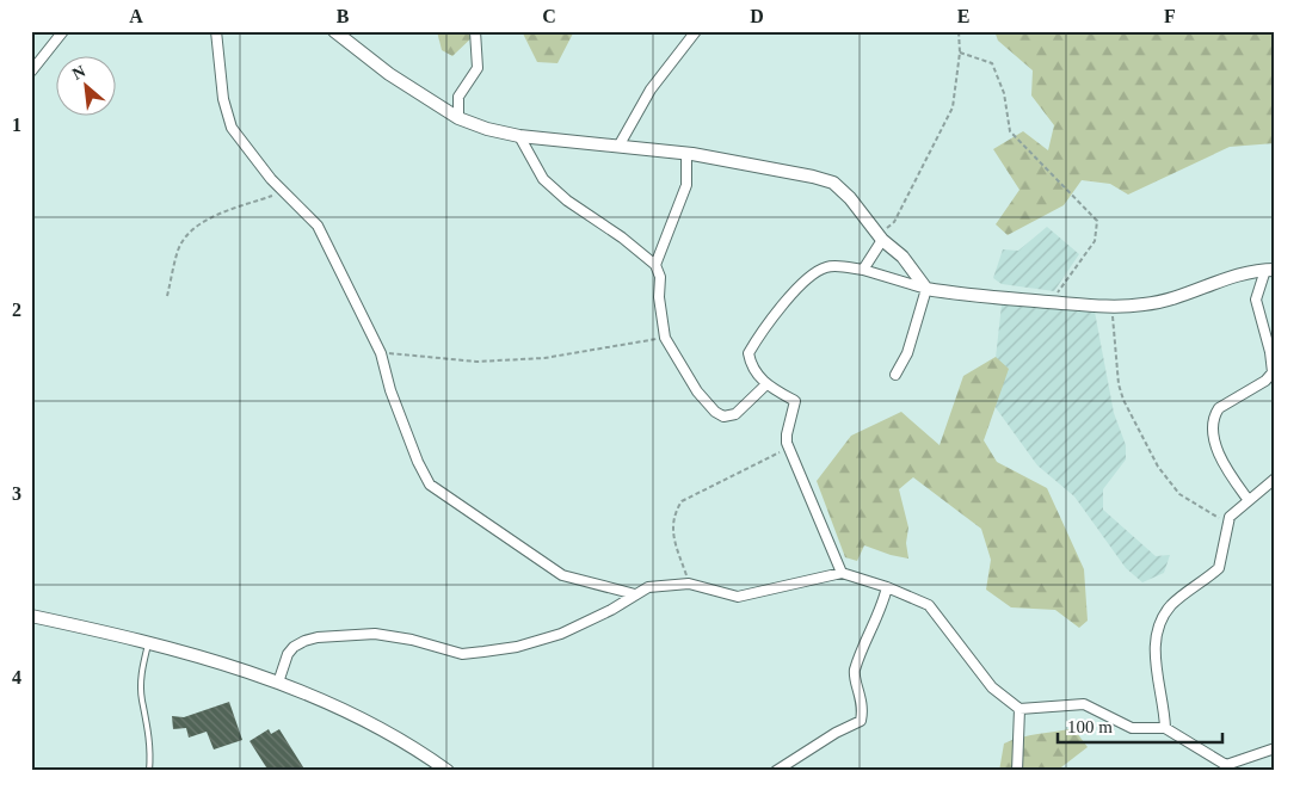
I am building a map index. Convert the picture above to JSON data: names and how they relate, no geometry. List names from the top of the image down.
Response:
{
  "scale_bar": "100 m",
  "north": "top left",
  "grid": {
    "columns": [
      "A",
      "B",
      "C",
      "D",
      "E",
      "F"
    ],
    "rows": [
      "1",
      "2",
      "3",
      "4"
    ]
  }
}
